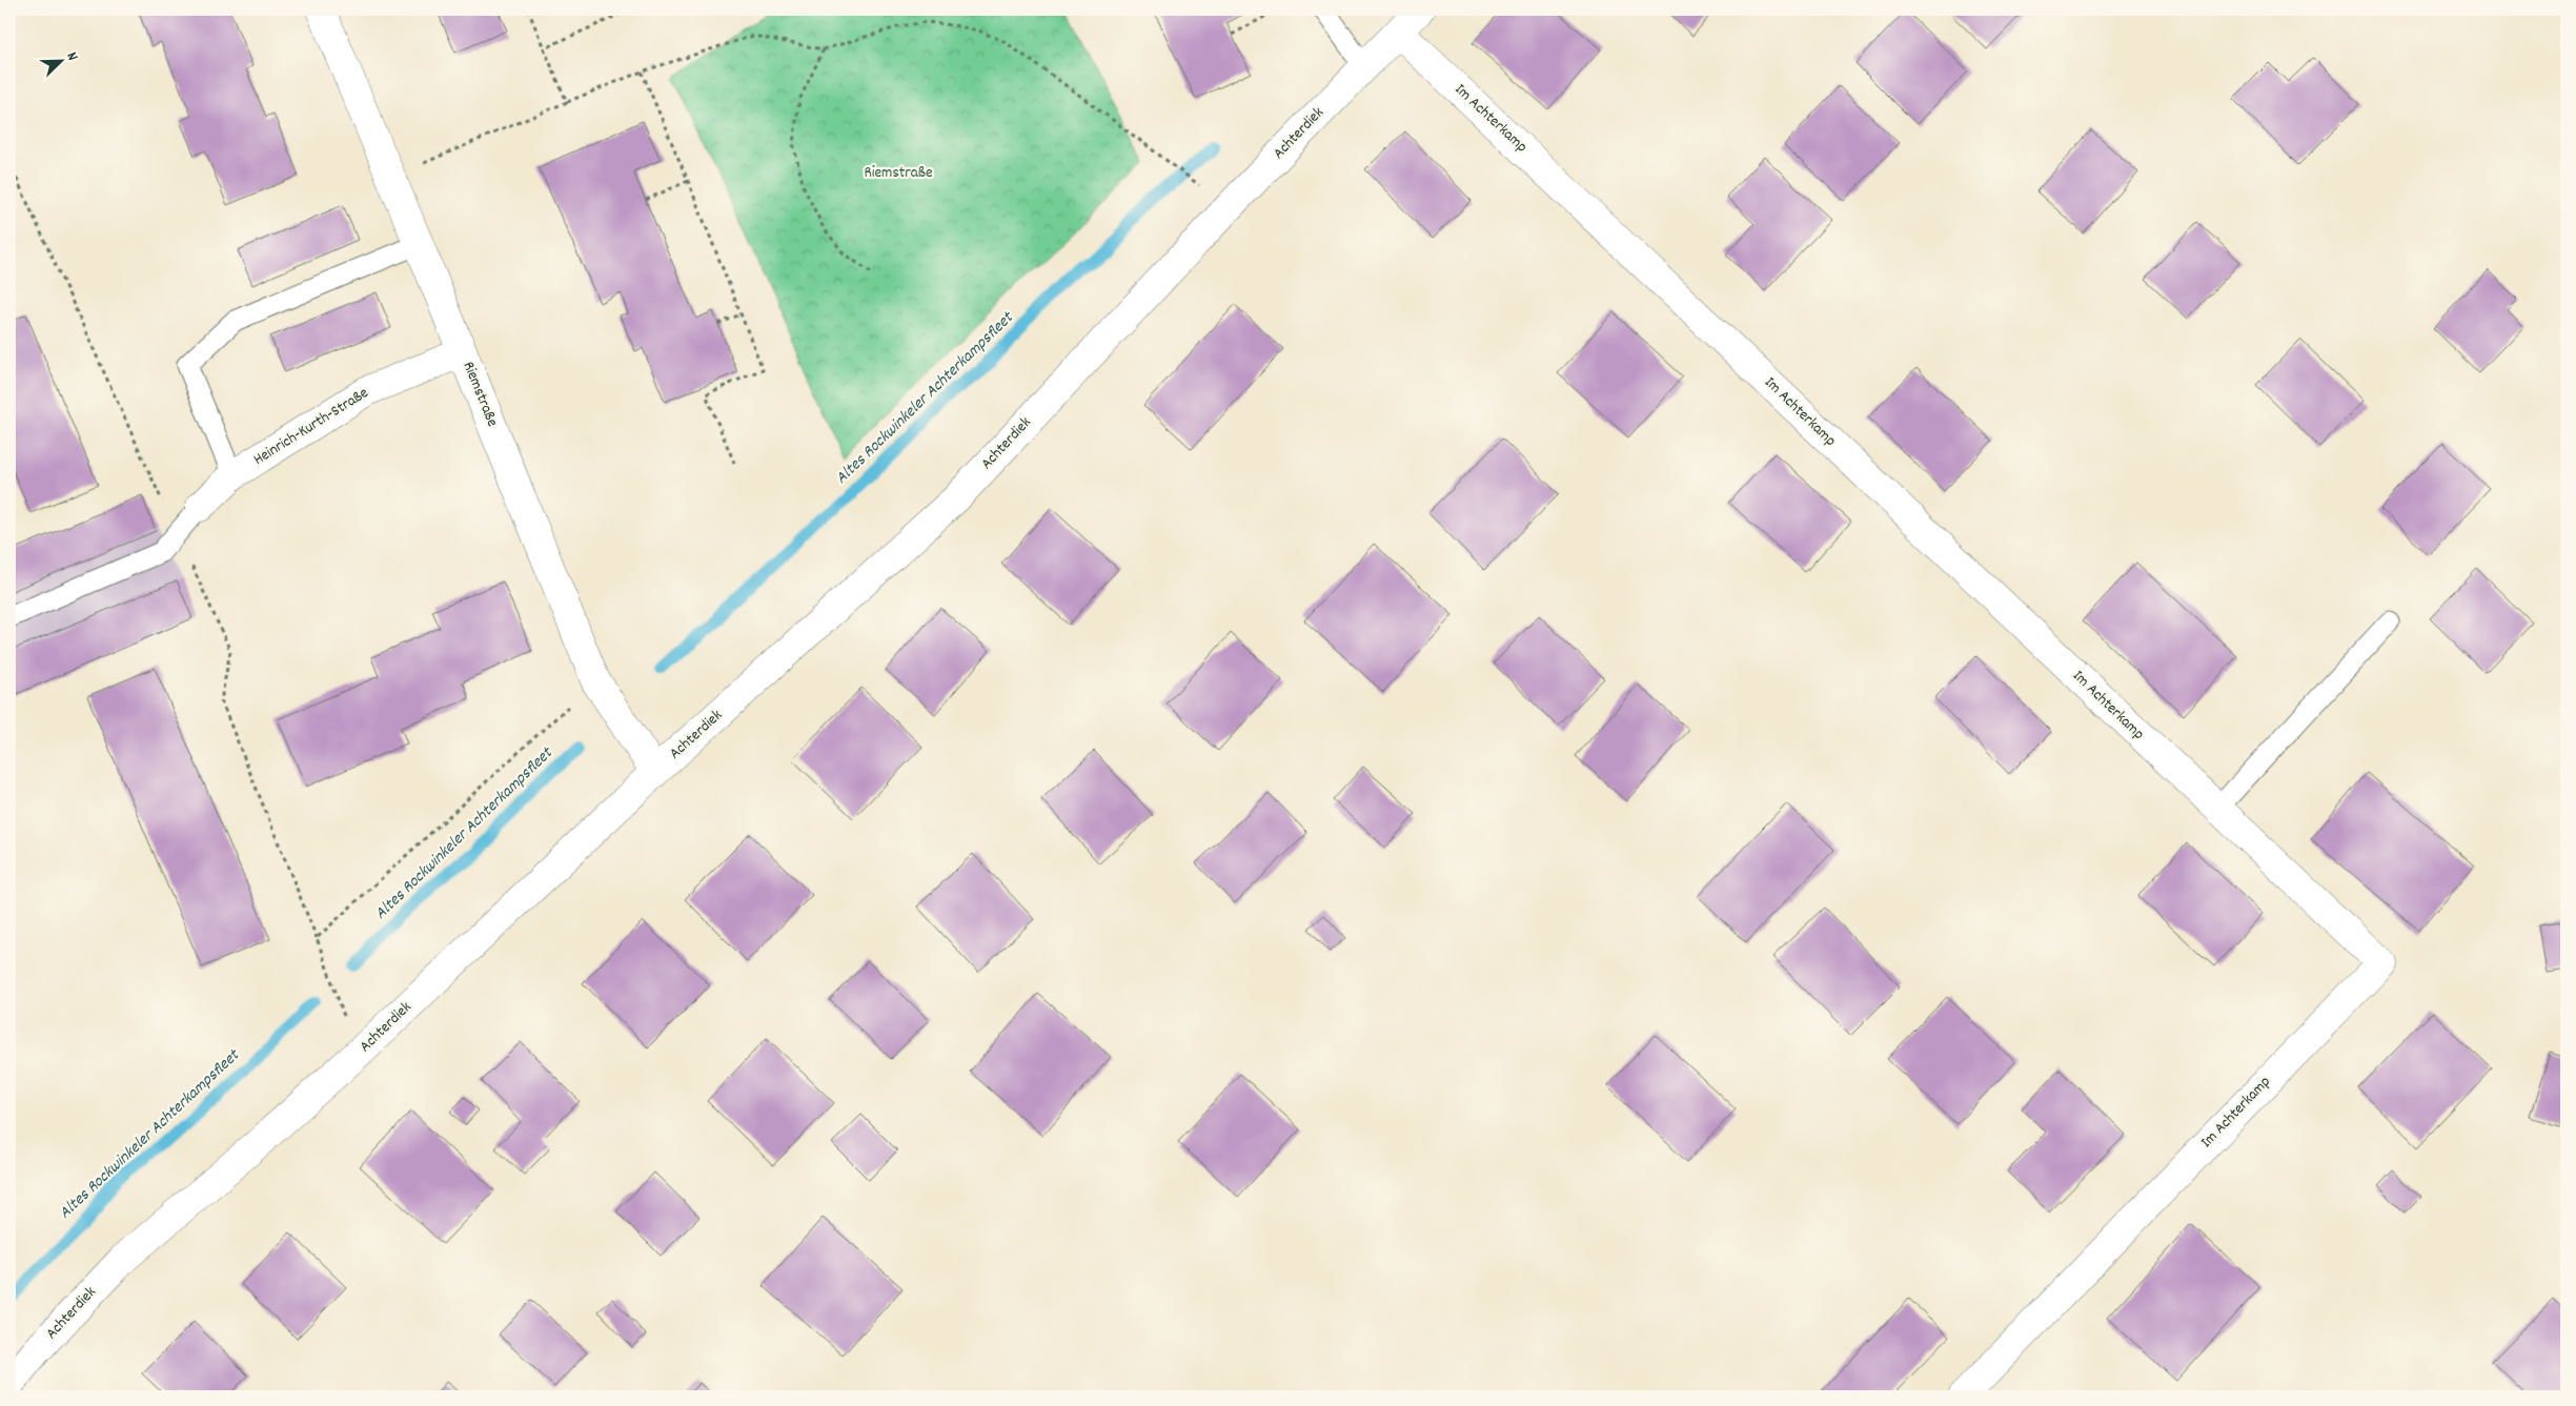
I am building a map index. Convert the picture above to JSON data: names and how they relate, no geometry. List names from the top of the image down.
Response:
{
  "streets": {
    "street": [
      "Im Achterkamp",
      "Achterdiek",
      "Riemstraße",
      "Heinrich-Kurth-Straße"
    ]
  },
  "crossings": [
    ["Im Achterkamp", "Achterdiek"],
    ["Achterdiek", "Riemstraße"],
    ["Riemstraße", "Heinrich-Kurth-Straße"]
  ],
  "water": ["Altes Rockwinkeler Achterkampsfleet"],
  "parks": ["Riemstraße"],
  "north": "top right"
}
